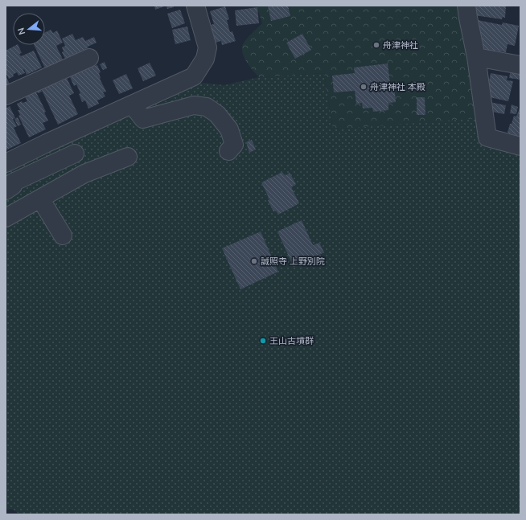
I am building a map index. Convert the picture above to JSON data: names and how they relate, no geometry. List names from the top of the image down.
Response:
{
  "places": [
    "舟津神社",
    "舟津神社 本殿",
    "誠照寺 上野別院",
    "王山古墳群"
  ],
  "north": "left"
}
